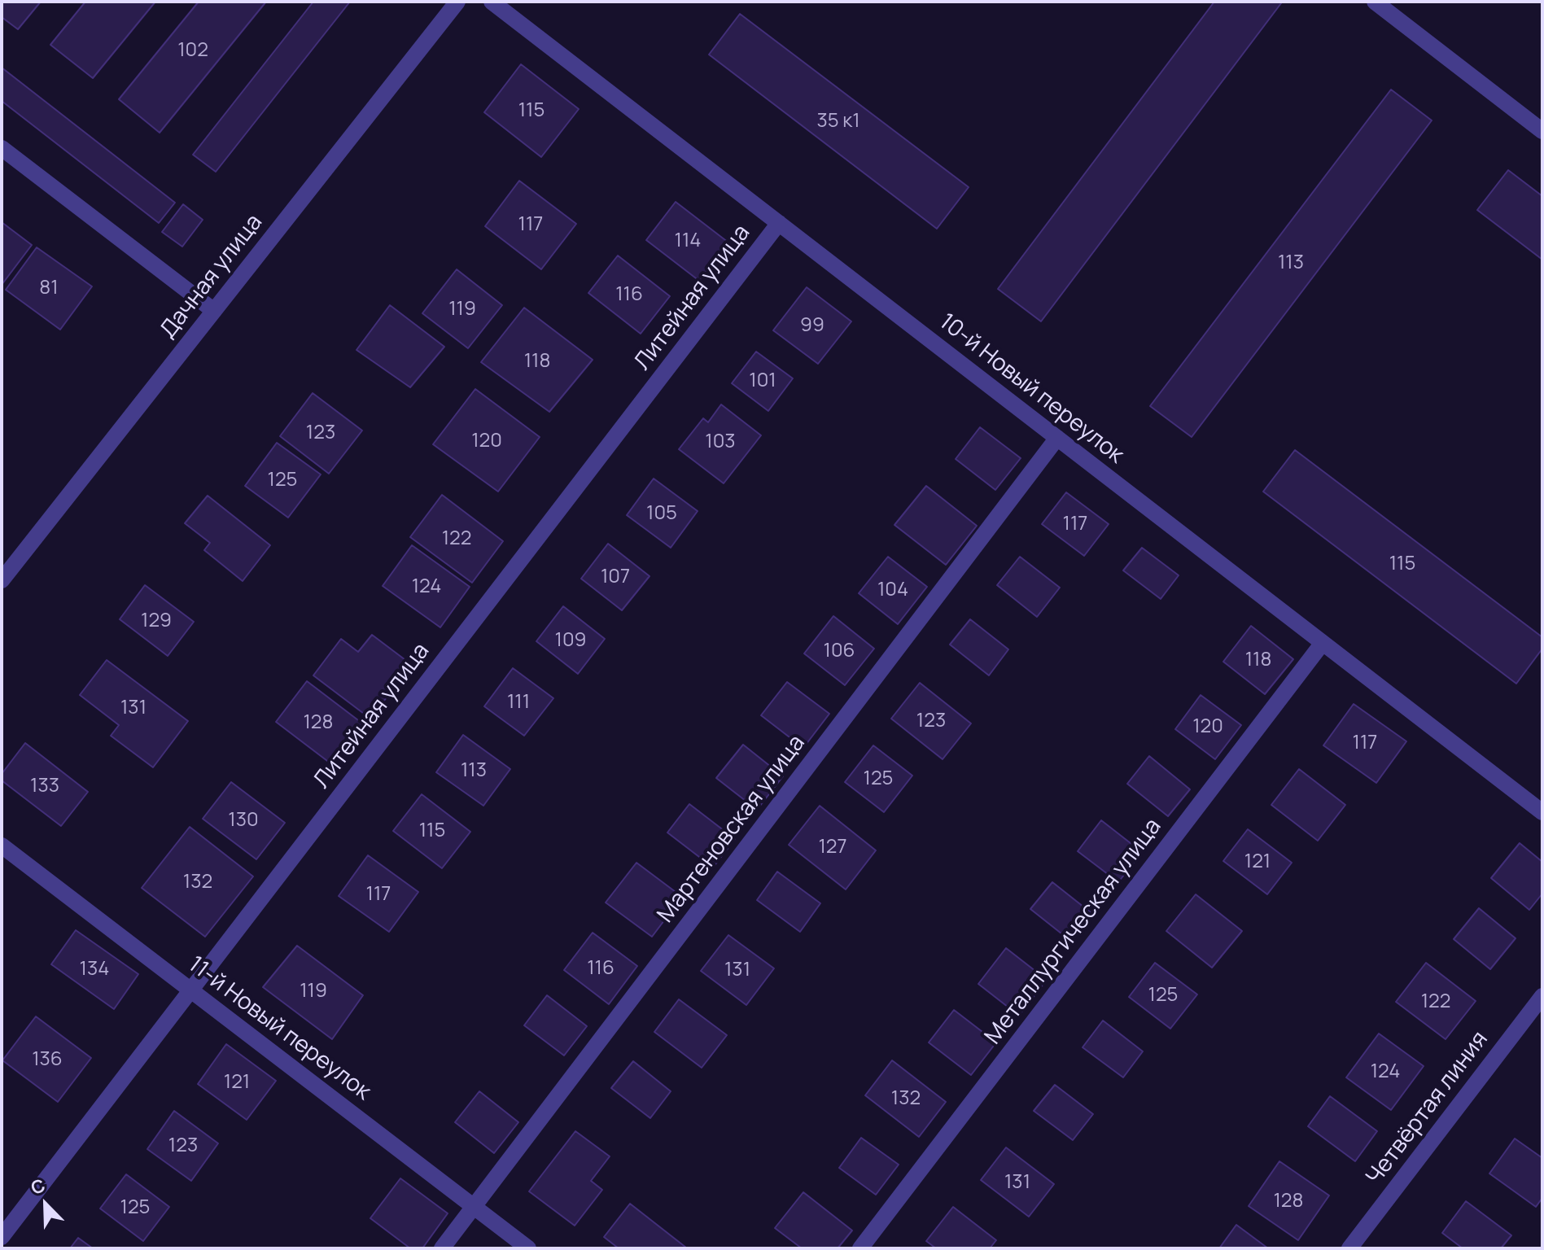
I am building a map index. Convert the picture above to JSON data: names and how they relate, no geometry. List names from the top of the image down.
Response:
{
  "streets": {
    "street": [
      "Дачная улица",
      "Литейная улица",
      "10-й Новый переулок",
      "Мартеновская улица",
      "Металлургическая улица",
      "11-й Новый переулок",
      "Четвёртая линия"
    ]
  },
  "crossings": [
    ["Литейная улица", "10-й Новый переулок"],
    ["Литейная улица", "11-й Новый переулок"],
    ["10-й Новый переулок", "Мартеновская улица"],
    ["10-й Новый переулок", "Металлургическая улица"],
    ["Мартеновская улица", "11-й Новый переулок"]
  ],
  "house_numbers": [
    "102",
    "115",
    "35 к1",
    "117",
    "114",
    "113",
    "81",
    "116",
    "119",
    "99",
    "118",
    "101",
    "123",
    "120",
    "103",
    "125",
    "105",
    "117",
    "122",
    "115",
    "107",
    "124",
    "104",
    "129",
    "109",
    "106",
    "118",
    "111",
    "131",
    "123",
    "128",
    "120",
    "117",
    "113",
    "125",
    "133",
    "130",
    "115",
    "127",
    "121",
    "132",
    "117",
    "116",
    "134",
    "131",
    "119",
    "125",
    "122",
    "136",
    "124",
    "121",
    "132",
    "123",
    "131",
    "128",
    "125"
  ],
  "north": "top left"
}
